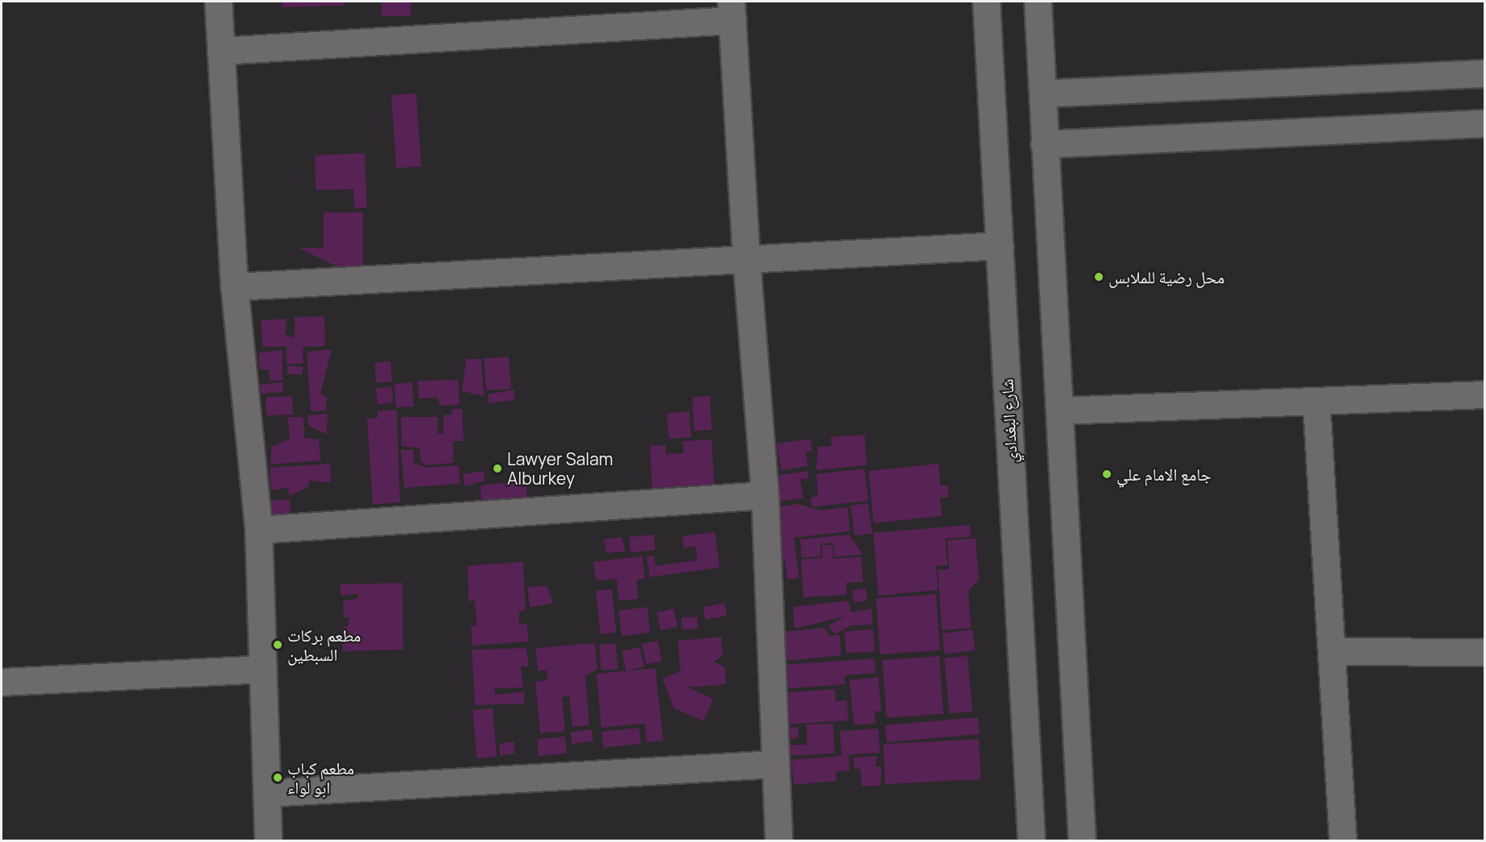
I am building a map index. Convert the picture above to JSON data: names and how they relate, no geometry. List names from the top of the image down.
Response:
{
  "streets": {
    "street": ["شارع البغدادي"]
  },
  "places": [
    "محل رضية للملابس",
    "Lawyer Salam Alburkey",
    "جامع الامام علي",
    "مطعم بركات السبطين",
    "مطعم كباب ابو لواء"
  ]
}
